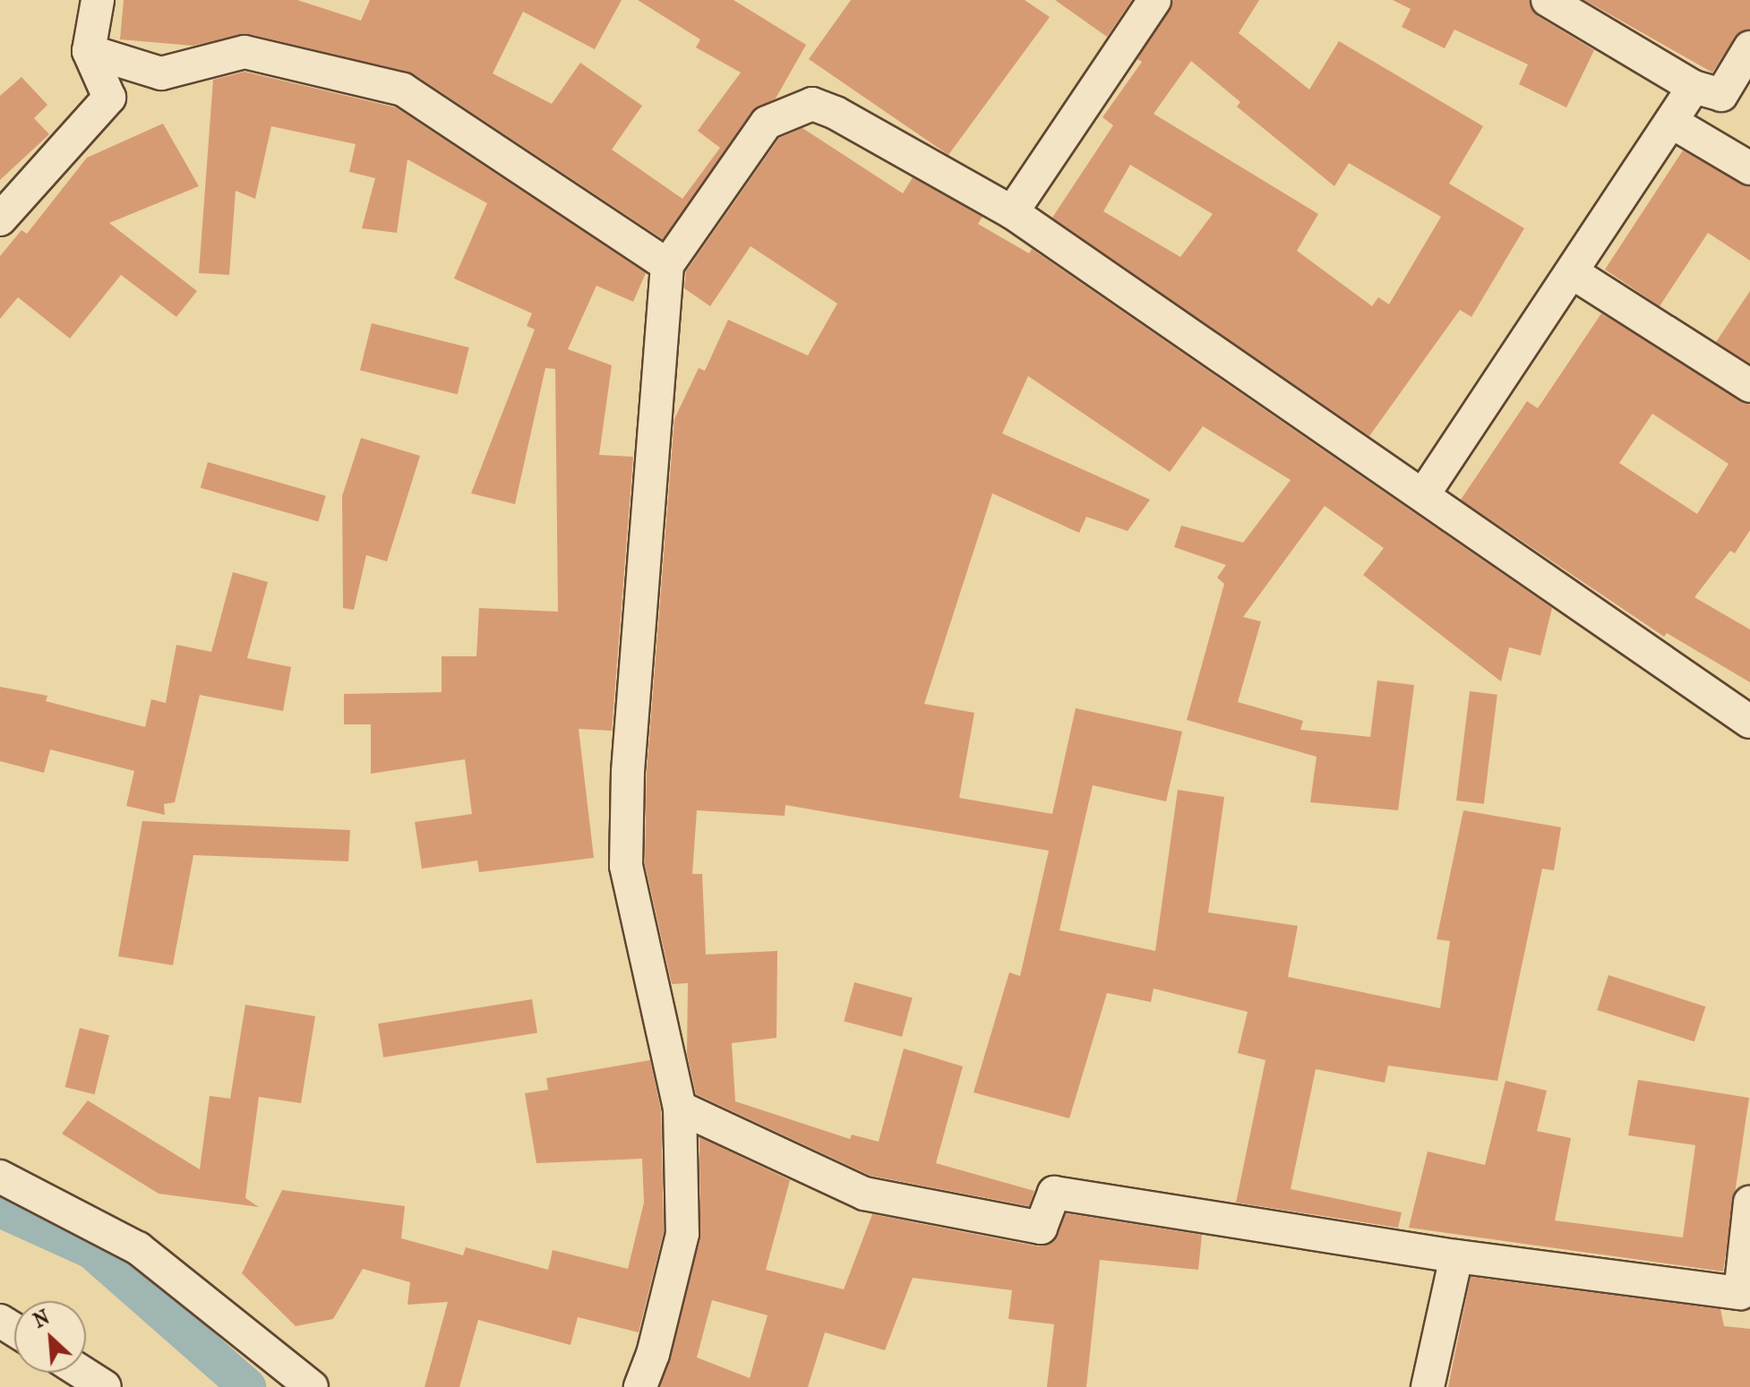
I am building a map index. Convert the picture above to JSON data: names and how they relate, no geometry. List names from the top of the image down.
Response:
{
  "north": "top left"
}
